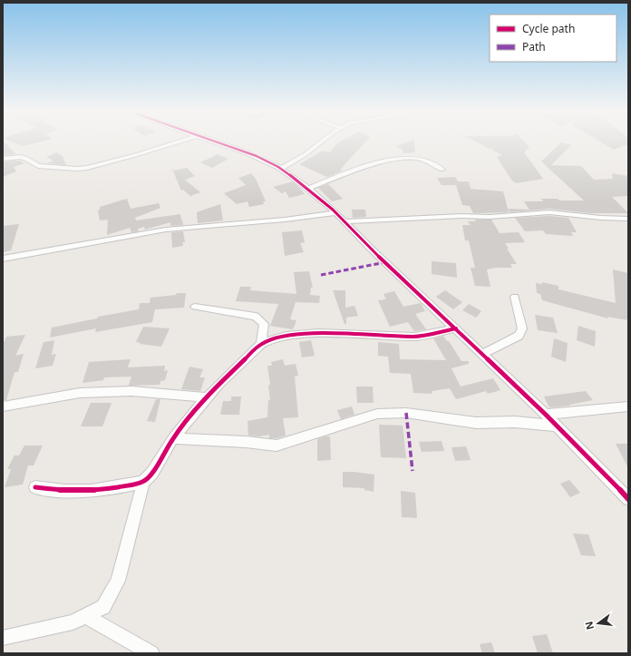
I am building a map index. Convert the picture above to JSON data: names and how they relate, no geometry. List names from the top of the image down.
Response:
{
  "legend": ["Cycle path", "Path"],
  "north": "left"
}
